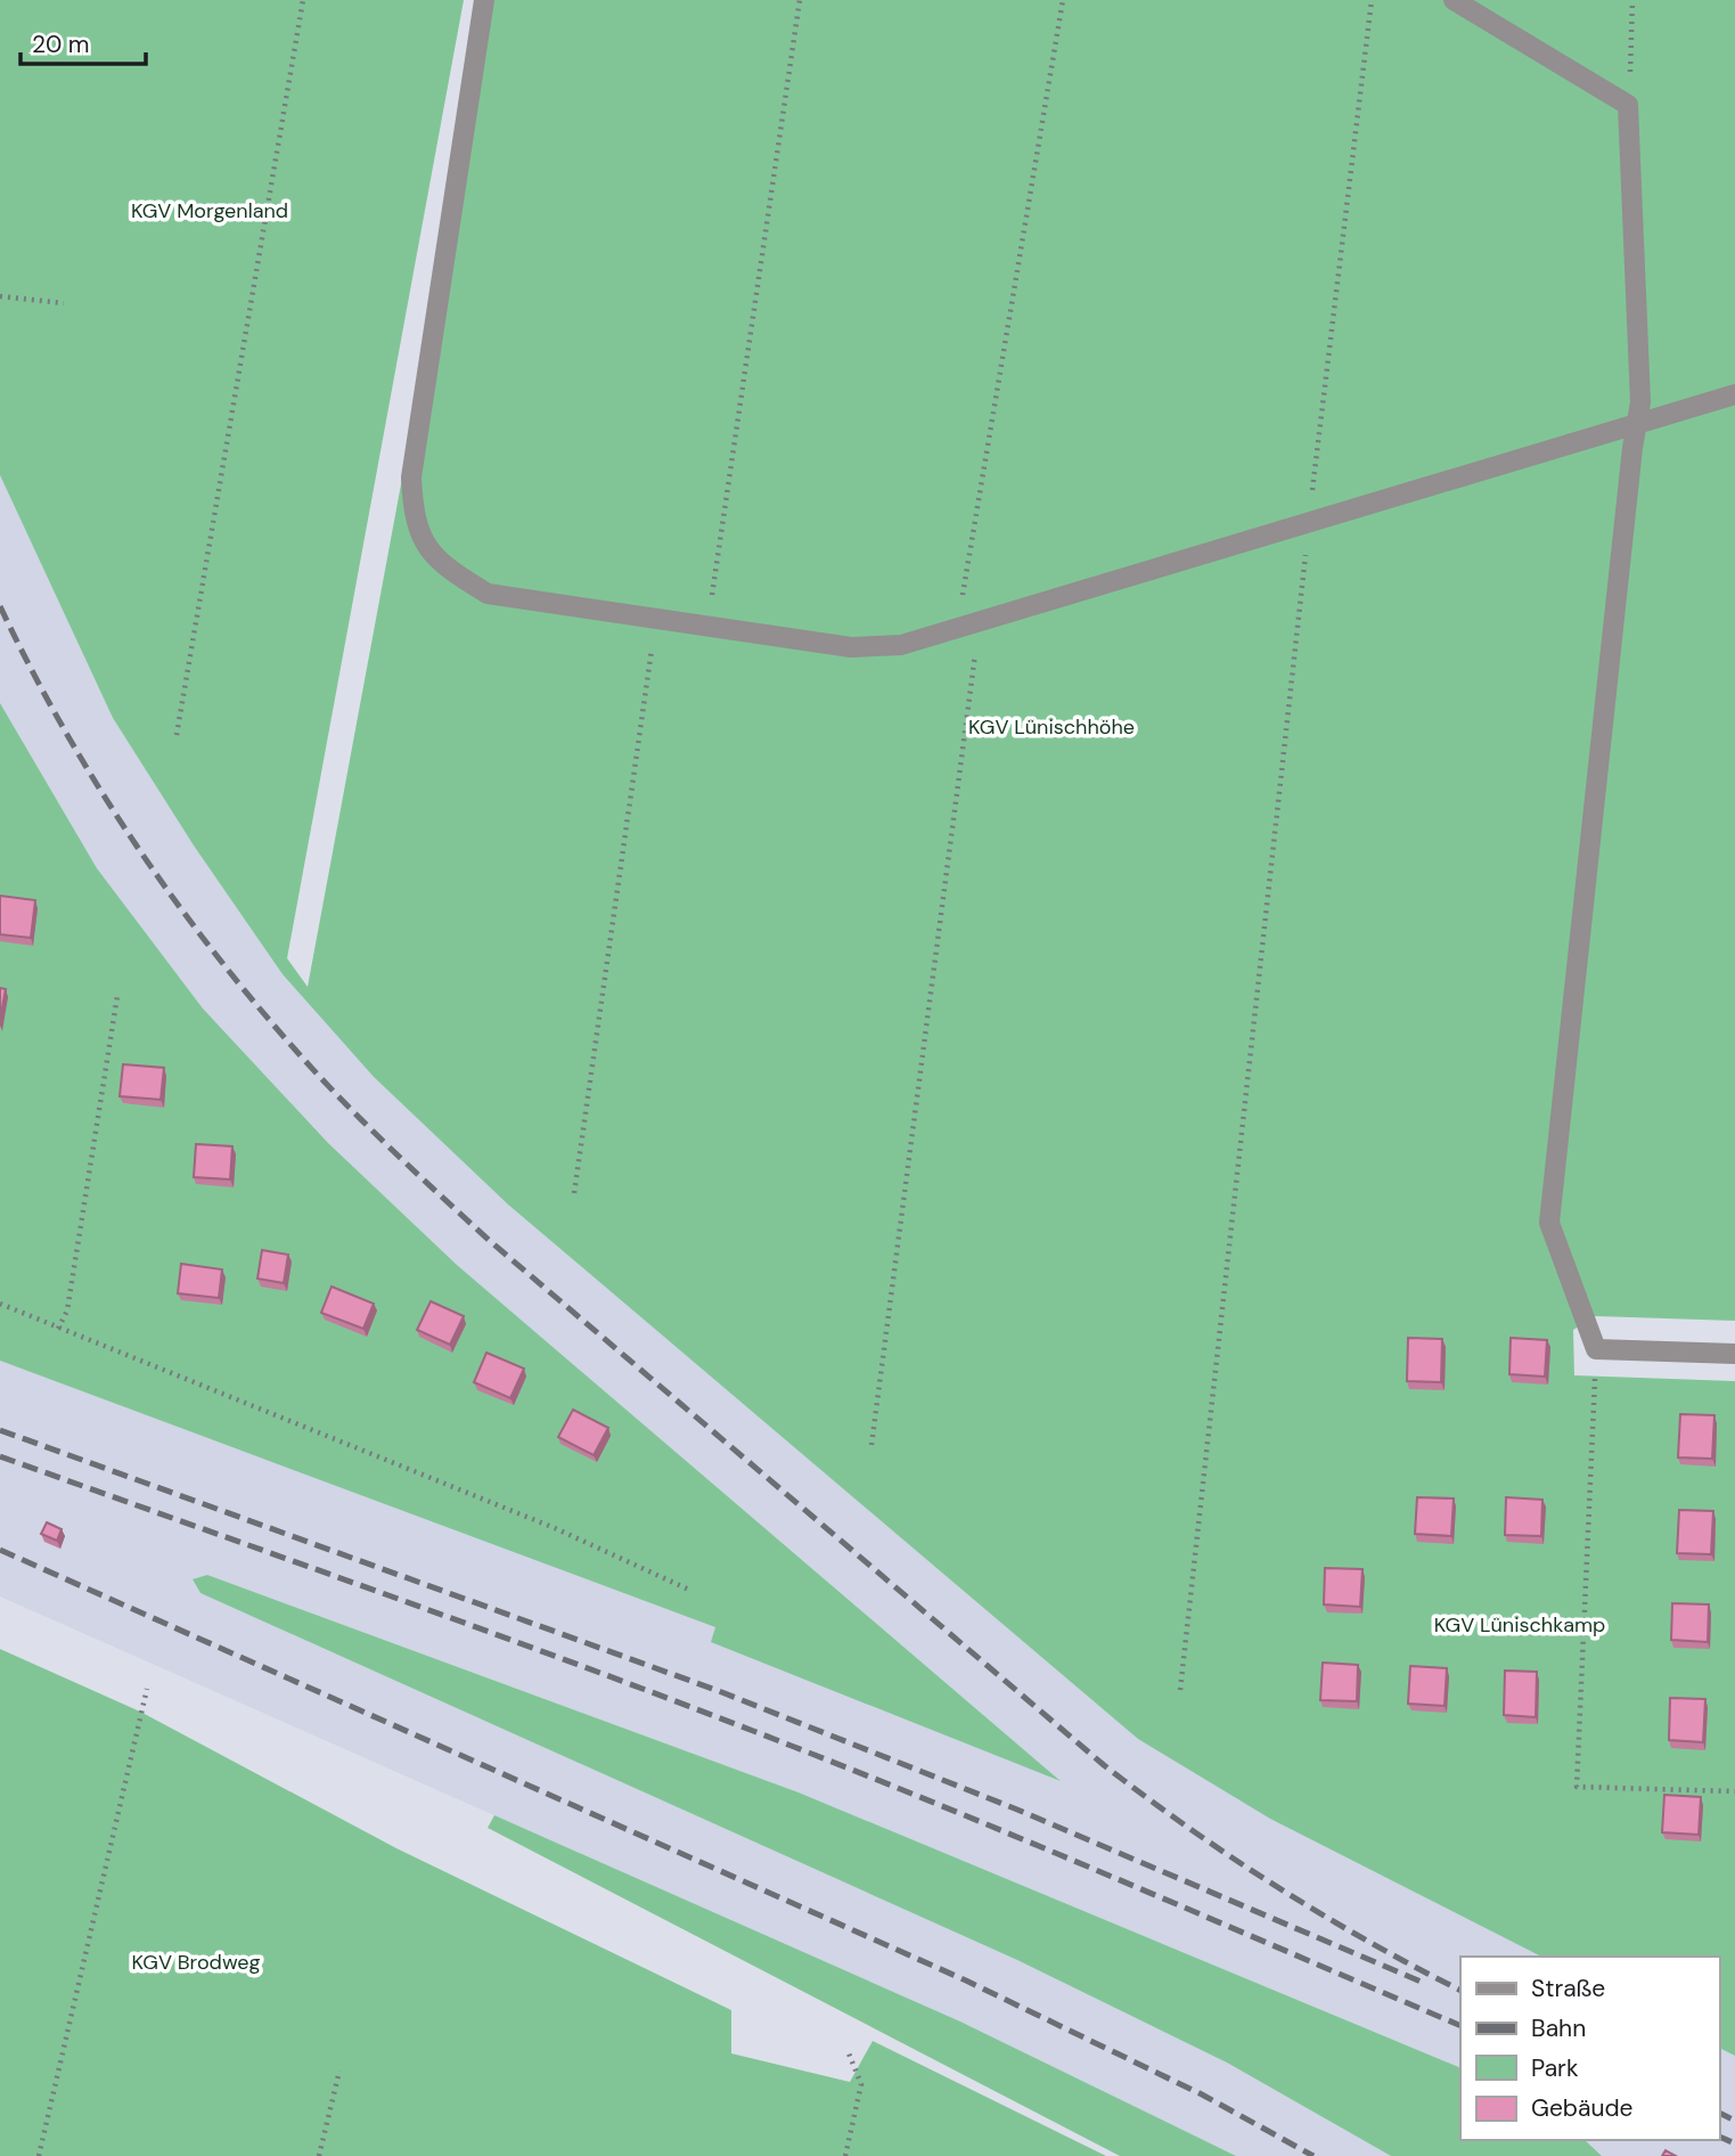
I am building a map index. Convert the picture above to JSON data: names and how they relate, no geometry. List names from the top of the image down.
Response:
{
  "parks": [
    "KGV Morgenland",
    "KGV Lünischhöhe",
    "KGV Lünischkamp",
    "KGV Brodweg"
  ],
  "legend": [
    "Straße",
    "Bahn",
    "Park",
    "Gebäude"
  ],
  "scale_bar": "20 m"
}
